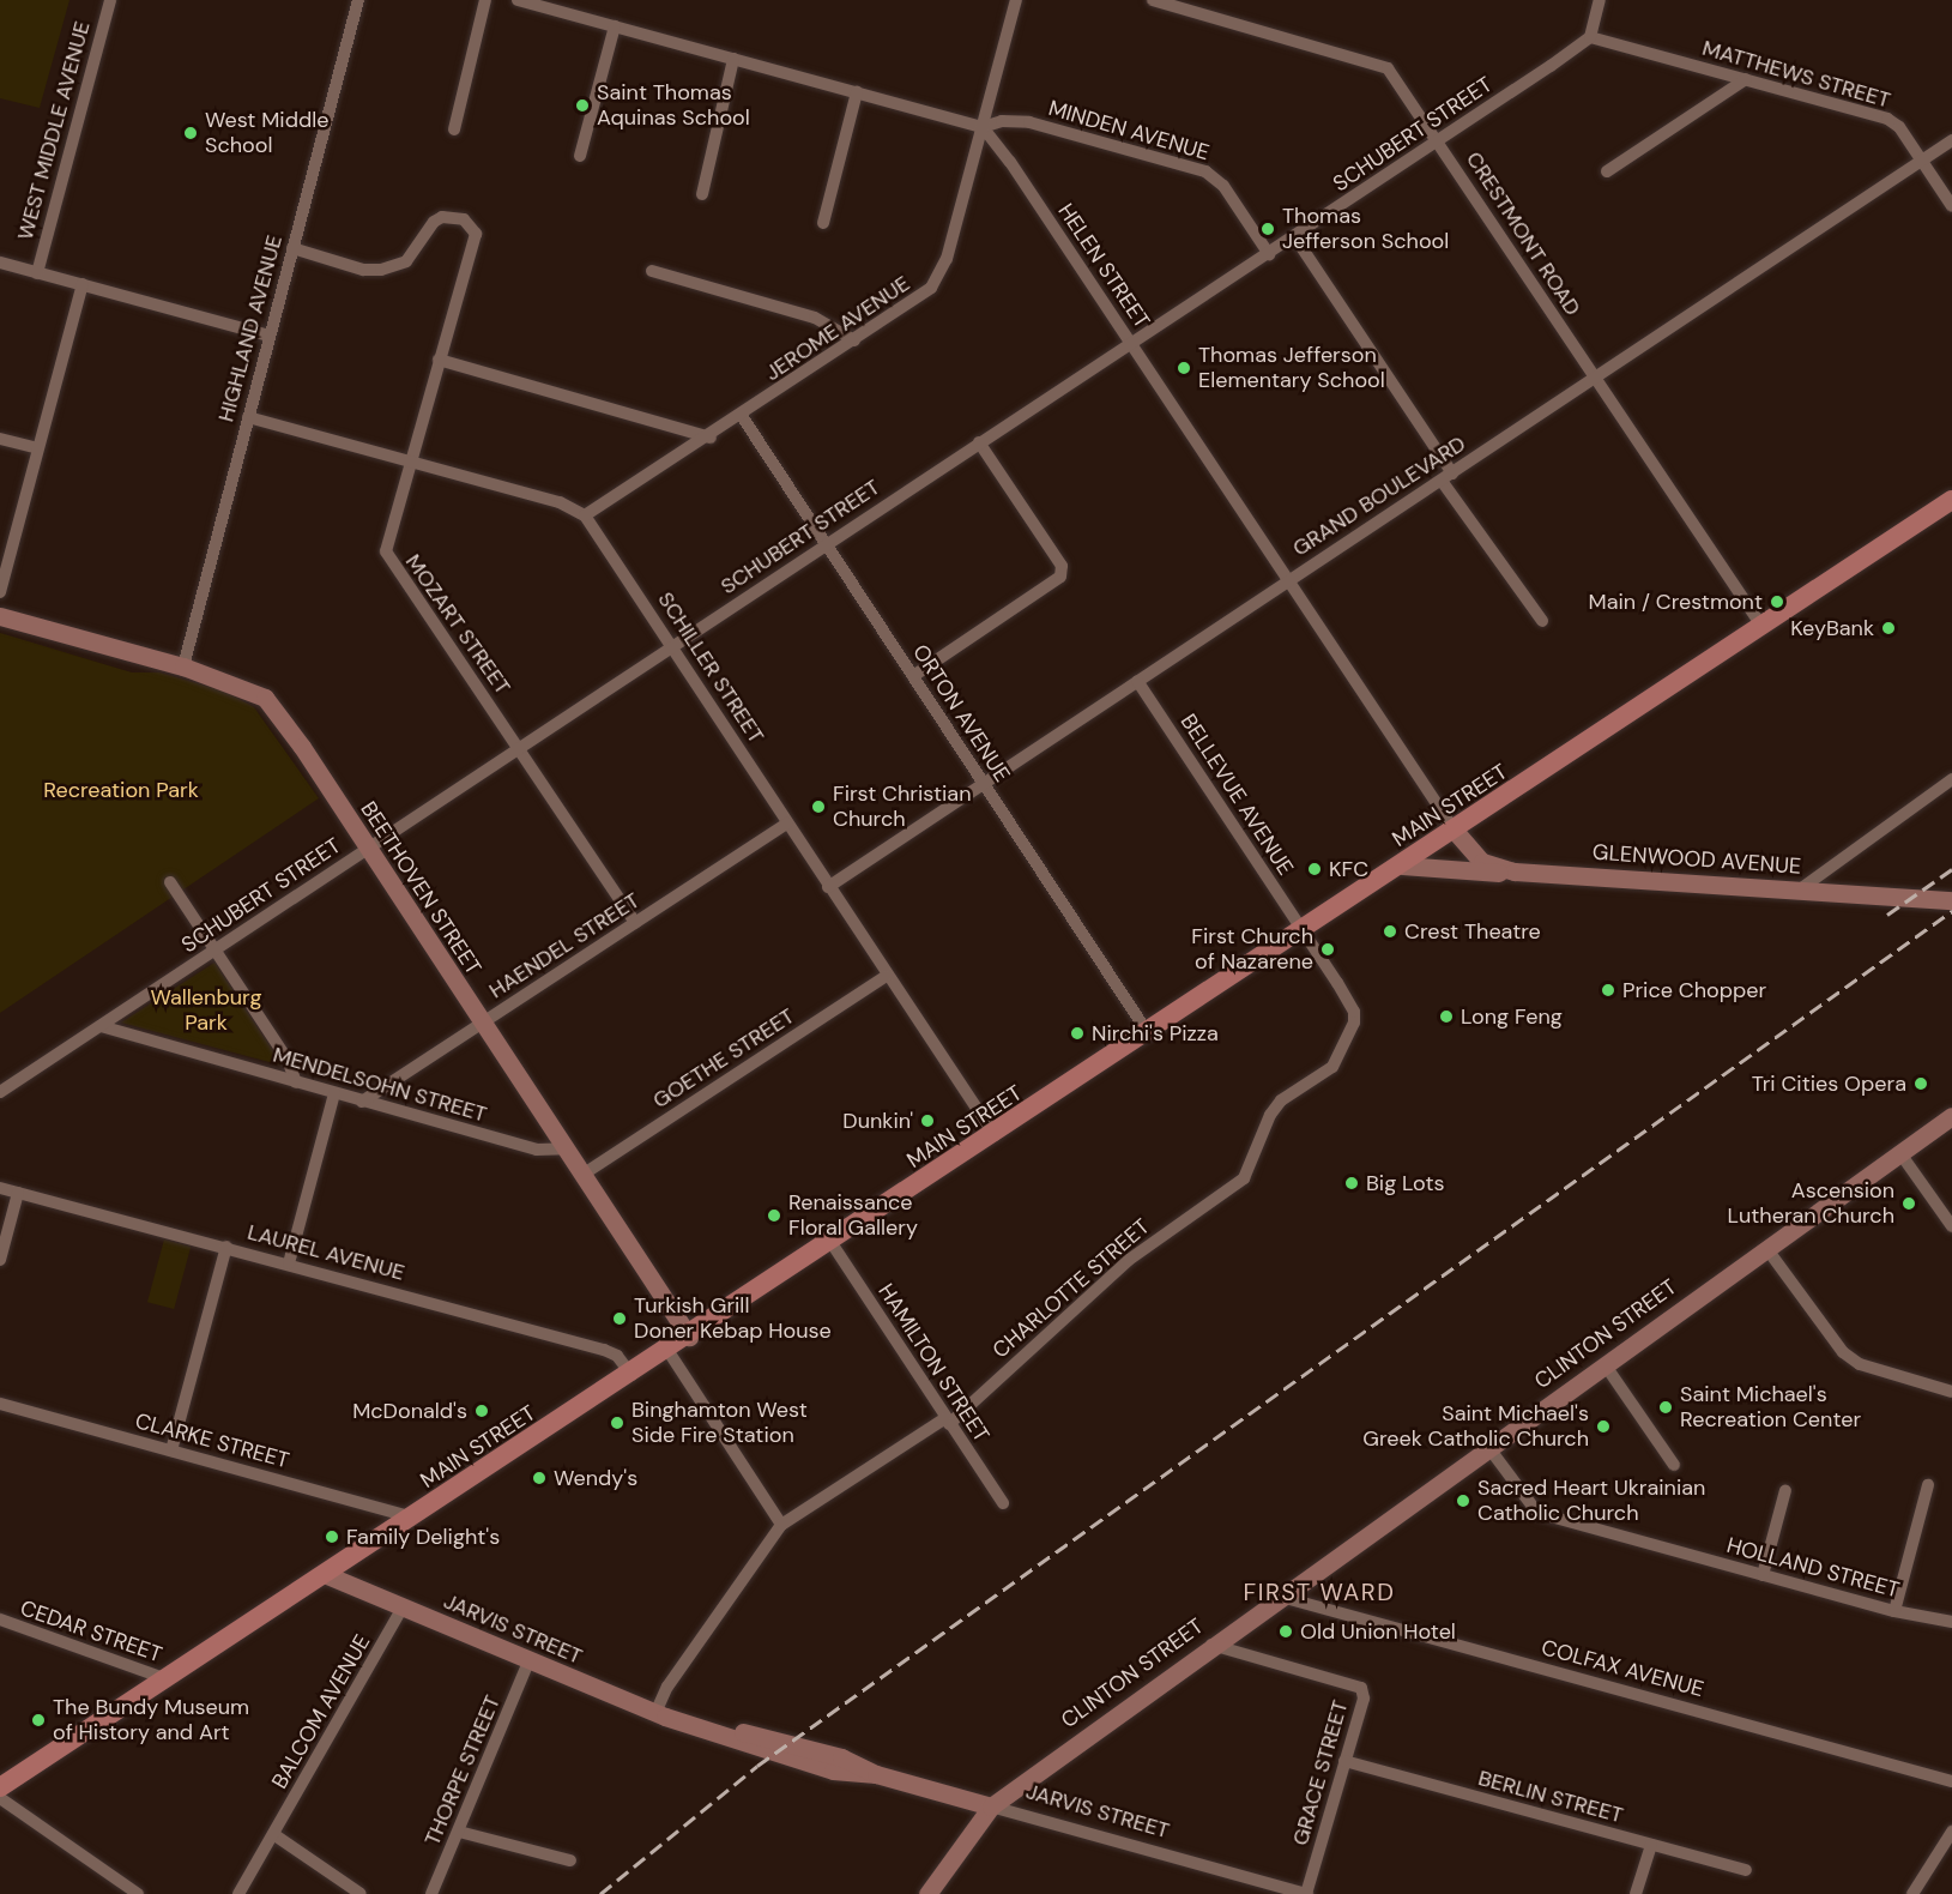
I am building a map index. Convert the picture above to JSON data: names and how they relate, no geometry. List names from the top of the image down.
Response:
{
  "streets": {
    "main road": ["MAIN STREET"],
    "street": [
      "MATTHEWS STREET",
      "WEST MIDDLE AVENUE",
      "MINDEN AVENUE",
      "SCHUBERT STREET",
      "CRESTMONT ROAD",
      "HELEN STREET",
      "HIGHLAND AVENUE",
      "JEROME AVENUE",
      "GRAND BOULEVARD",
      "MOZART STREET",
      "SCHILLER STREET",
      "ORTON AVENUE",
      "BELLEVUE AVENUE",
      "GLENWOOD AVENUE",
      "BEETHOVEN STREET",
      "HAENDEL STREET",
      "GOETHE STREET",
      "MENDELSOHN STREET",
      "LAUREL AVENUE",
      "CHARLOTTE STREET",
      "CLINTON STREET",
      "HAMILTON STREET",
      "CLARKE STREET",
      "HOLLAND STREET",
      "JARVIS STREET",
      "CEDAR STREET",
      "COLFAX AVENUE",
      "BALCOM AVENUE",
      "THORPE STREET",
      "GRACE STREET",
      "BERLIN STREET"
    ]
  },
  "crossings": [
    ["MATTHEWS STREET", "SCHUBERT STREET"],
    ["MATTHEWS STREET", "GRAND BOULEVARD"],
    ["MINDEN AVENUE", "SCHUBERT STREET"],
    ["MINDEN AVENUE", "HELEN STREET"],
    ["MINDEN AVENUE", "JEROME AVENUE"],
    ["SCHUBERT STREET", "CRESTMONT ROAD"],
    ["SCHUBERT STREET", "HELEN STREET"],
    ["SCHUBERT STREET", "MOZART STREET"],
    ["SCHUBERT STREET", "SCHILLER STREET"],
    ["SCHUBERT STREET", "ORTON AVENUE"],
    ["SCHUBERT STREET", "BEETHOVEN STREET"],
    ["SCHUBERT STREET", "MENDELSOHN STREET"],
    ["CRESTMONT ROAD", "GRAND BOULEVARD"],
    ["CRESTMONT ROAD", "MAIN STREET"],
    ["HELEN STREET", "JEROME AVENUE"],
    ["HELEN STREET", "GRAND BOULEVARD"],
    ["HELEN STREET", "MAIN STREET"],
    ["HELEN STREET", "GLENWOOD AVENUE"],
    ["HIGHLAND AVENUE", "MOZART STREET"],
    ["HIGHLAND AVENUE", "BEETHOVEN STREET"],
    ["JEROME AVENUE", "SCHILLER STREET"],
    ["JEROME AVENUE", "ORTON AVENUE"],
    ["GRAND BOULEVARD", "SCHILLER STREET"],
    ["GRAND BOULEVARD", "ORTON AVENUE"],
    ["GRAND BOULEVARD", "BELLEVUE AVENUE"],
    ["MOZART STREET", "HAENDEL STREET"],
    ["SCHILLER STREET", "MAIN STREET"],
    ["SCHILLER STREET", "HAENDEL STREET"],
    ["SCHILLER STREET", "GOETHE STREET"],
    ["ORTON AVENUE", "MAIN STREET"],
    ["BELLEVUE AVENUE", "MAIN STREET"],
    ["BELLEVUE AVENUE", "CHARLOTTE STREET"],
    ["MAIN STREET", "GLENWOOD AVENUE"],
    ["MAIN STREET", "BEETHOVEN STREET"],
    ["MAIN STREET", "LAUREL AVENUE"],
    ["MAIN STREET", "HAMILTON STREET"],
    ["MAIN STREET", "CLARKE STREET"],
    ["MAIN STREET", "JARVIS STREET"],
    ["MAIN STREET", "CEDAR STREET"],
    ["BEETHOVEN STREET", "HAENDEL STREET"],
    ["BEETHOVEN STREET", "GOETHE STREET"],
    ["BEETHOVEN STREET", "MENDELSOHN STREET"],
    ["HAENDEL STREET", "MENDELSOHN STREET"],
    ["CHARLOTTE STREET", "HAMILTON STREET"],
    ["CHARLOTTE STREET", "JARVIS STREET"],
    ["CLINTON STREET", "HOLLAND STREET"],
    ["CLINTON STREET", "JARVIS STREET"],
    ["CLINTON STREET", "COLFAX AVENUE"],
    ["CLINTON STREET", "GRACE STREET"],
    ["JARVIS STREET", "BALCOM AVENUE"],
    ["JARVIS STREET", "THORPE STREET"],
    ["JARVIS STREET", "GRACE STREET"],
    ["GRACE STREET", "BERLIN STREET"]
  ],
  "districts": ["FIRST WARD"],
  "parks": ["Recreation Park", "Wallenburg Park"],
  "places": [
    "Saint Thomas Aquinas School",
    "West Middle School",
    "Thomas Jefferson School",
    "Thomas Jefferson Elementary School",
    "Main / Crestmont",
    "KeyBank",
    "First Christian Church",
    "KFC",
    "Crest Theatre",
    "First Church of Nazarene",
    "Price Chopper",
    "Long Feng",
    "Nirchi's Pizza",
    "Tri Cities Opera",
    "Dunkin'",
    "Big Lots",
    "Ascension Lutheran Church",
    "Renaissance Floral Gallery",
    "Turkish Grill Doner Kebap House",
    "Saint Michael's Recreation Center",
    "McDonald's",
    "Binghamton West Side Fire Station",
    "Saint Michael's Greek Catholic Church",
    "Wendy's",
    "Sacred Heart Ukrainian Catholic Church",
    "Family Delight's",
    "Old Union Hotel",
    "The Bundy Museum of History and Art"
  ]
}
